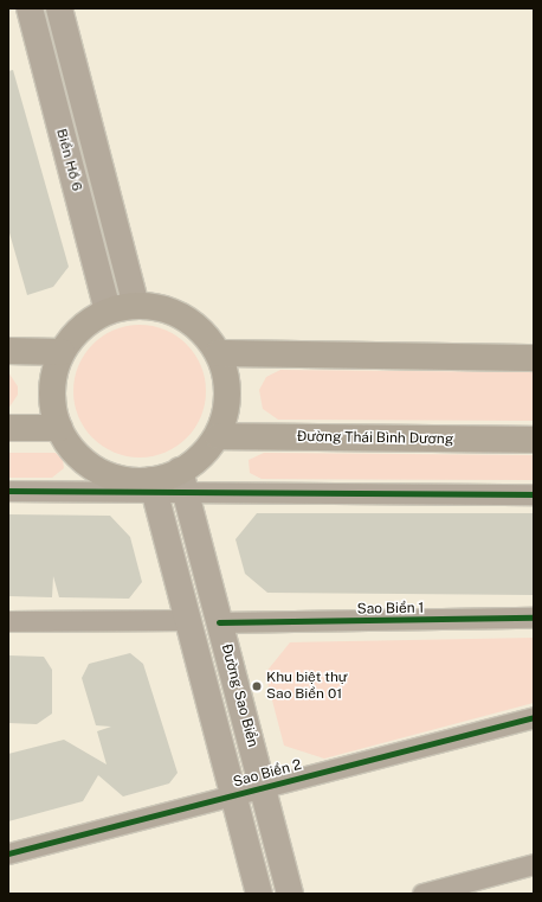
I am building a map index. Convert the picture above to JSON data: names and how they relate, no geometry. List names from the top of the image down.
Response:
{
  "streets": {
    "main road": ["Đường Thái Bình Dương"],
    "street": [
      "Biển Hồ 6",
      "Sao Biển 1",
      "Đường Sao Biển",
      "Sao Biển 2"
    ]
  },
  "crossings": [
    ["Sao Biển 1", "Đường Sao Biển"],
    ["Đường Sao Biển", "Sao Biển 2"]
  ],
  "places": ["Khu biệt thự Sao Biển 01"]
}
